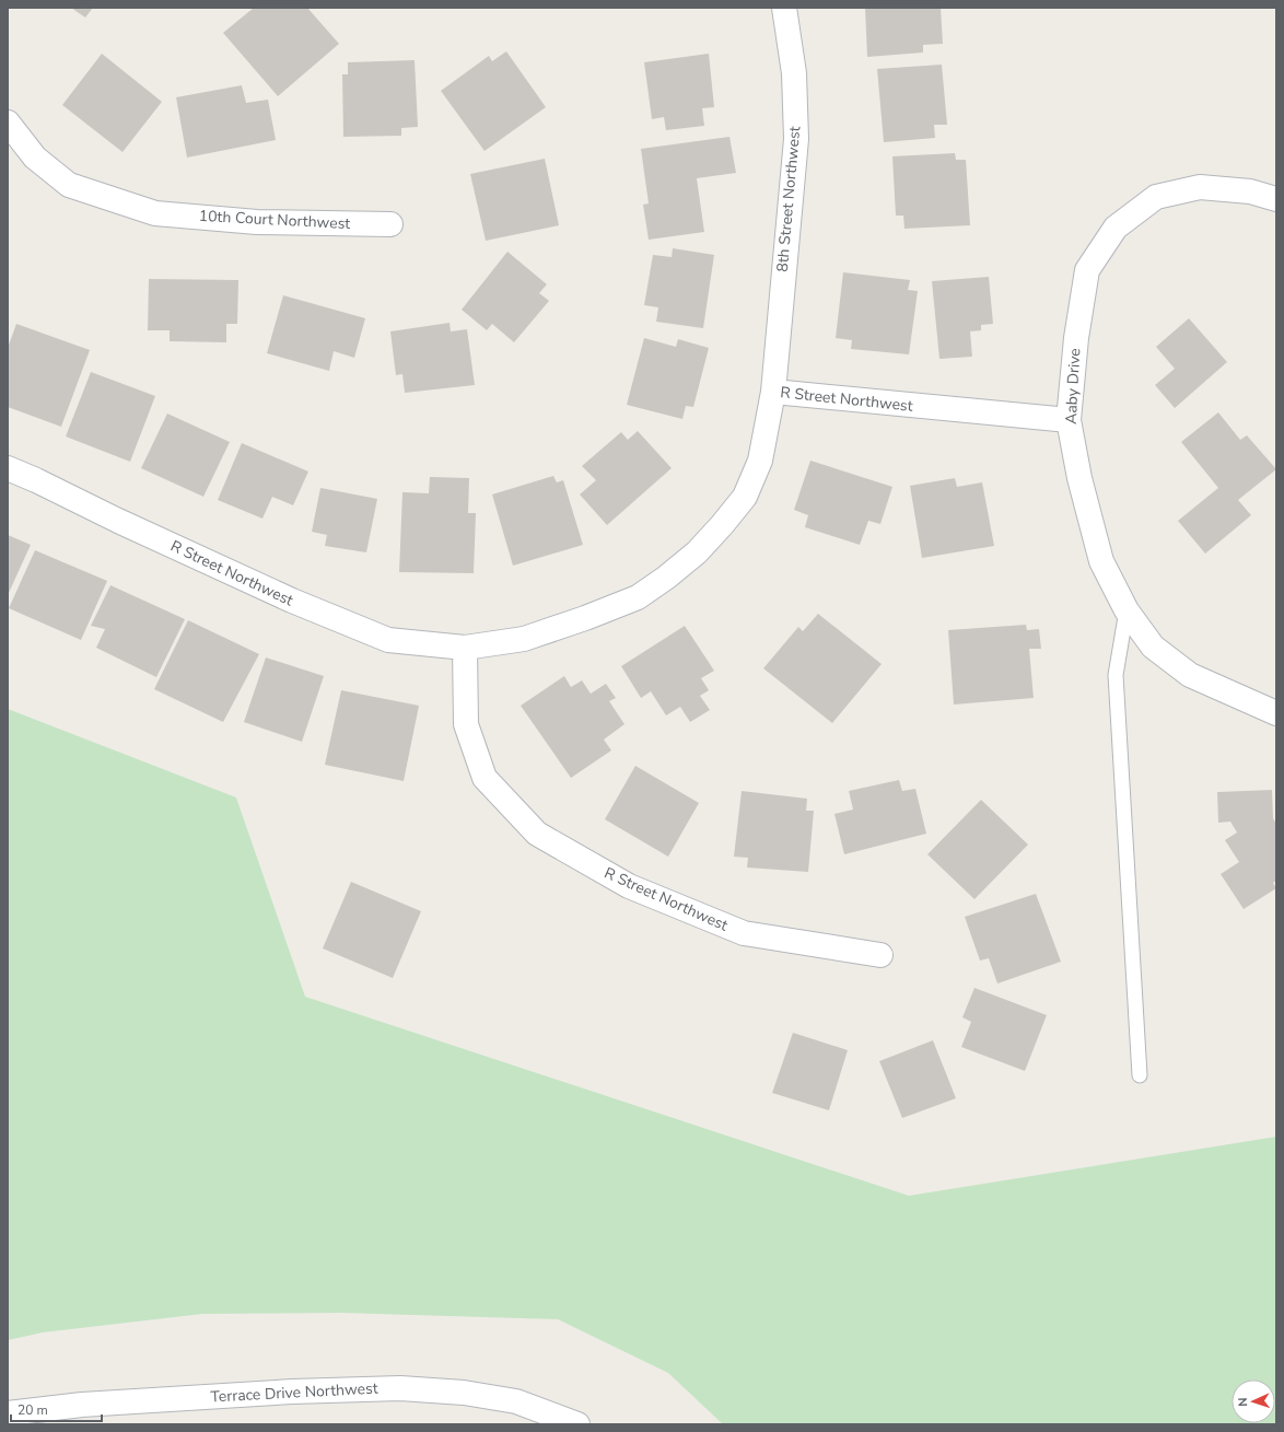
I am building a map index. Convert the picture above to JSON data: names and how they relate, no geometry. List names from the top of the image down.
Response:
{
  "streets": {
    "street": [
      "8th Street Northwest",
      "10th Court Northwest",
      "Aaby Drive",
      "R Street Northwest",
      "Terrace Drive Northwest"
    ]
  },
  "crossings": [
    ["8th Street Northwest", "R Street Northwest"],
    ["Aaby Drive", "R Street Northwest"]
  ],
  "scale_bar": "20 m",
  "north": "left"
}
